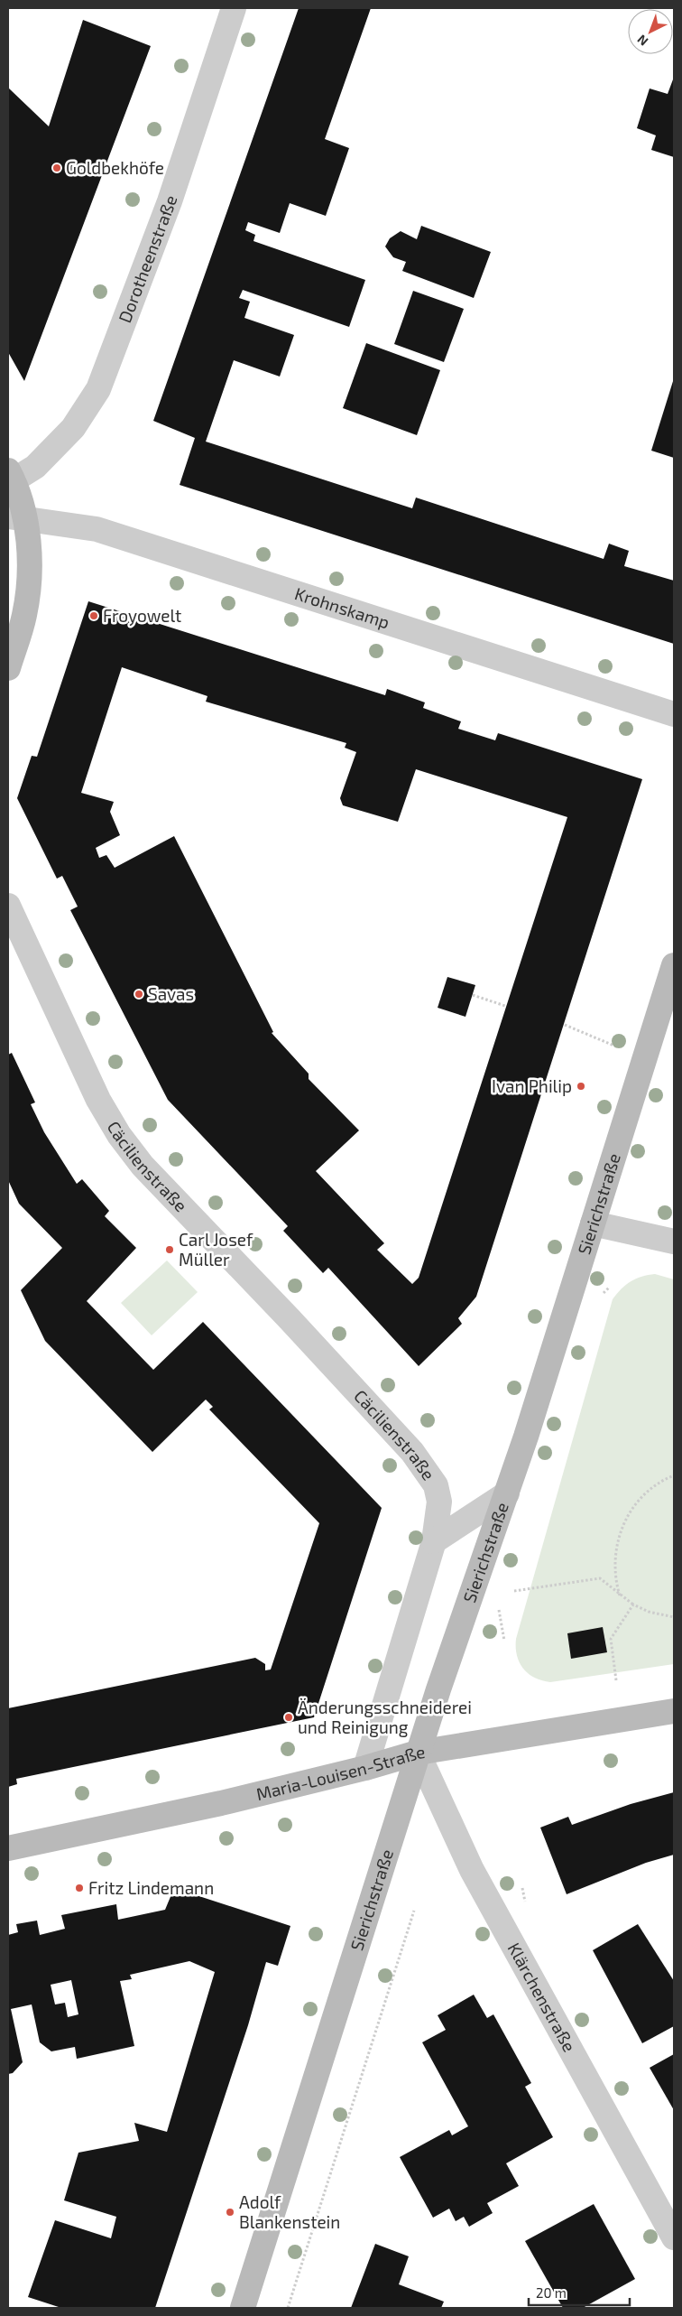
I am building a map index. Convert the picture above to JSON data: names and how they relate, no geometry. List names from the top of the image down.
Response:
{
  "streets": {
    "main road": ["Sierichstraße", "Maria-Louisen-Straße"],
    "street": [
      "Dorotheenstraße",
      "Krohnskamp",
      "Cäcilienstraße",
      "Klärchenstraße"
    ]
  },
  "crossings": [
    ["Cäcilienstraße", "Sierichstraße"],
    ["Sierichstraße", "Maria-Louisen-Straße"],
    ["Sierichstraße", "Klärchenstraße"],
    ["Maria-Louisen-Straße", "Klärchenstraße"]
  ],
  "places": [
    "Goldbekhöfe",
    "Froyowelt",
    "Savas",
    "Ivan Philip",
    "Carl Josef Müller",
    "Änderungsschneiderei und Reinigung",
    "Fritz Lindemann",
    "Adolf Blankenstein"
  ],
  "scale_bar": "20 m",
  "north": "bottom left"
}
